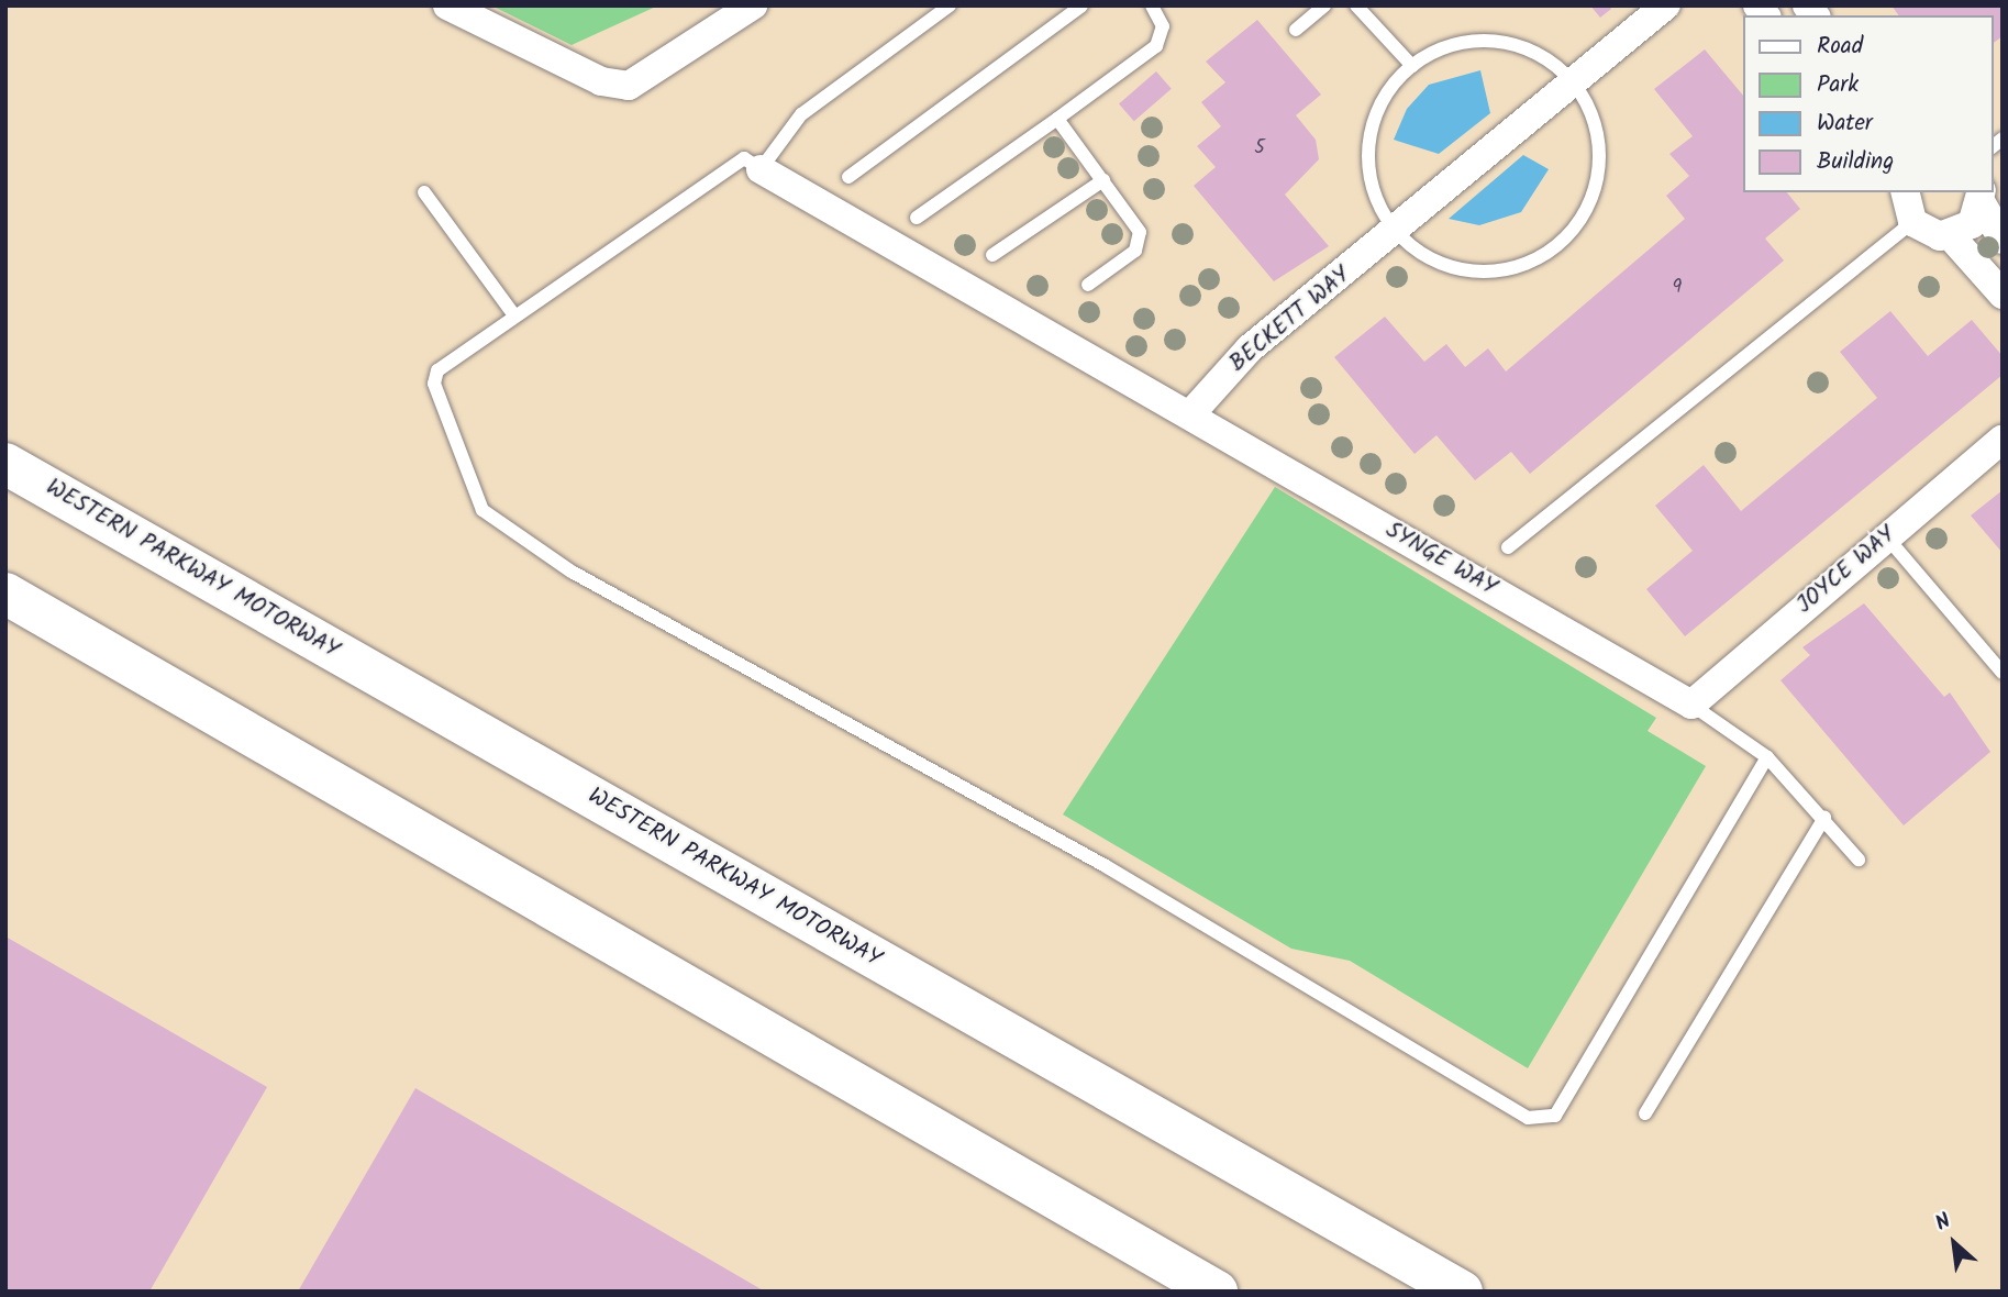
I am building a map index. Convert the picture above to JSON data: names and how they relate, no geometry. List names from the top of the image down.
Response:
{
  "streets": {
    "highway": ["WESTERN PARKWAY MOTORWAY"],
    "street": ["BECKETT WAY", "SYNGE WAY", "JOYCE WAY"]
  },
  "crossings": [
    ["BECKETT WAY", "SYNGE WAY"],
    ["SYNGE WAY", "JOYCE WAY"]
  ],
  "house_numbers": ["5", "9"],
  "legend": [
    "Road",
    "Park",
    "Water",
    "Building"
  ],
  "north": "top left"
}
